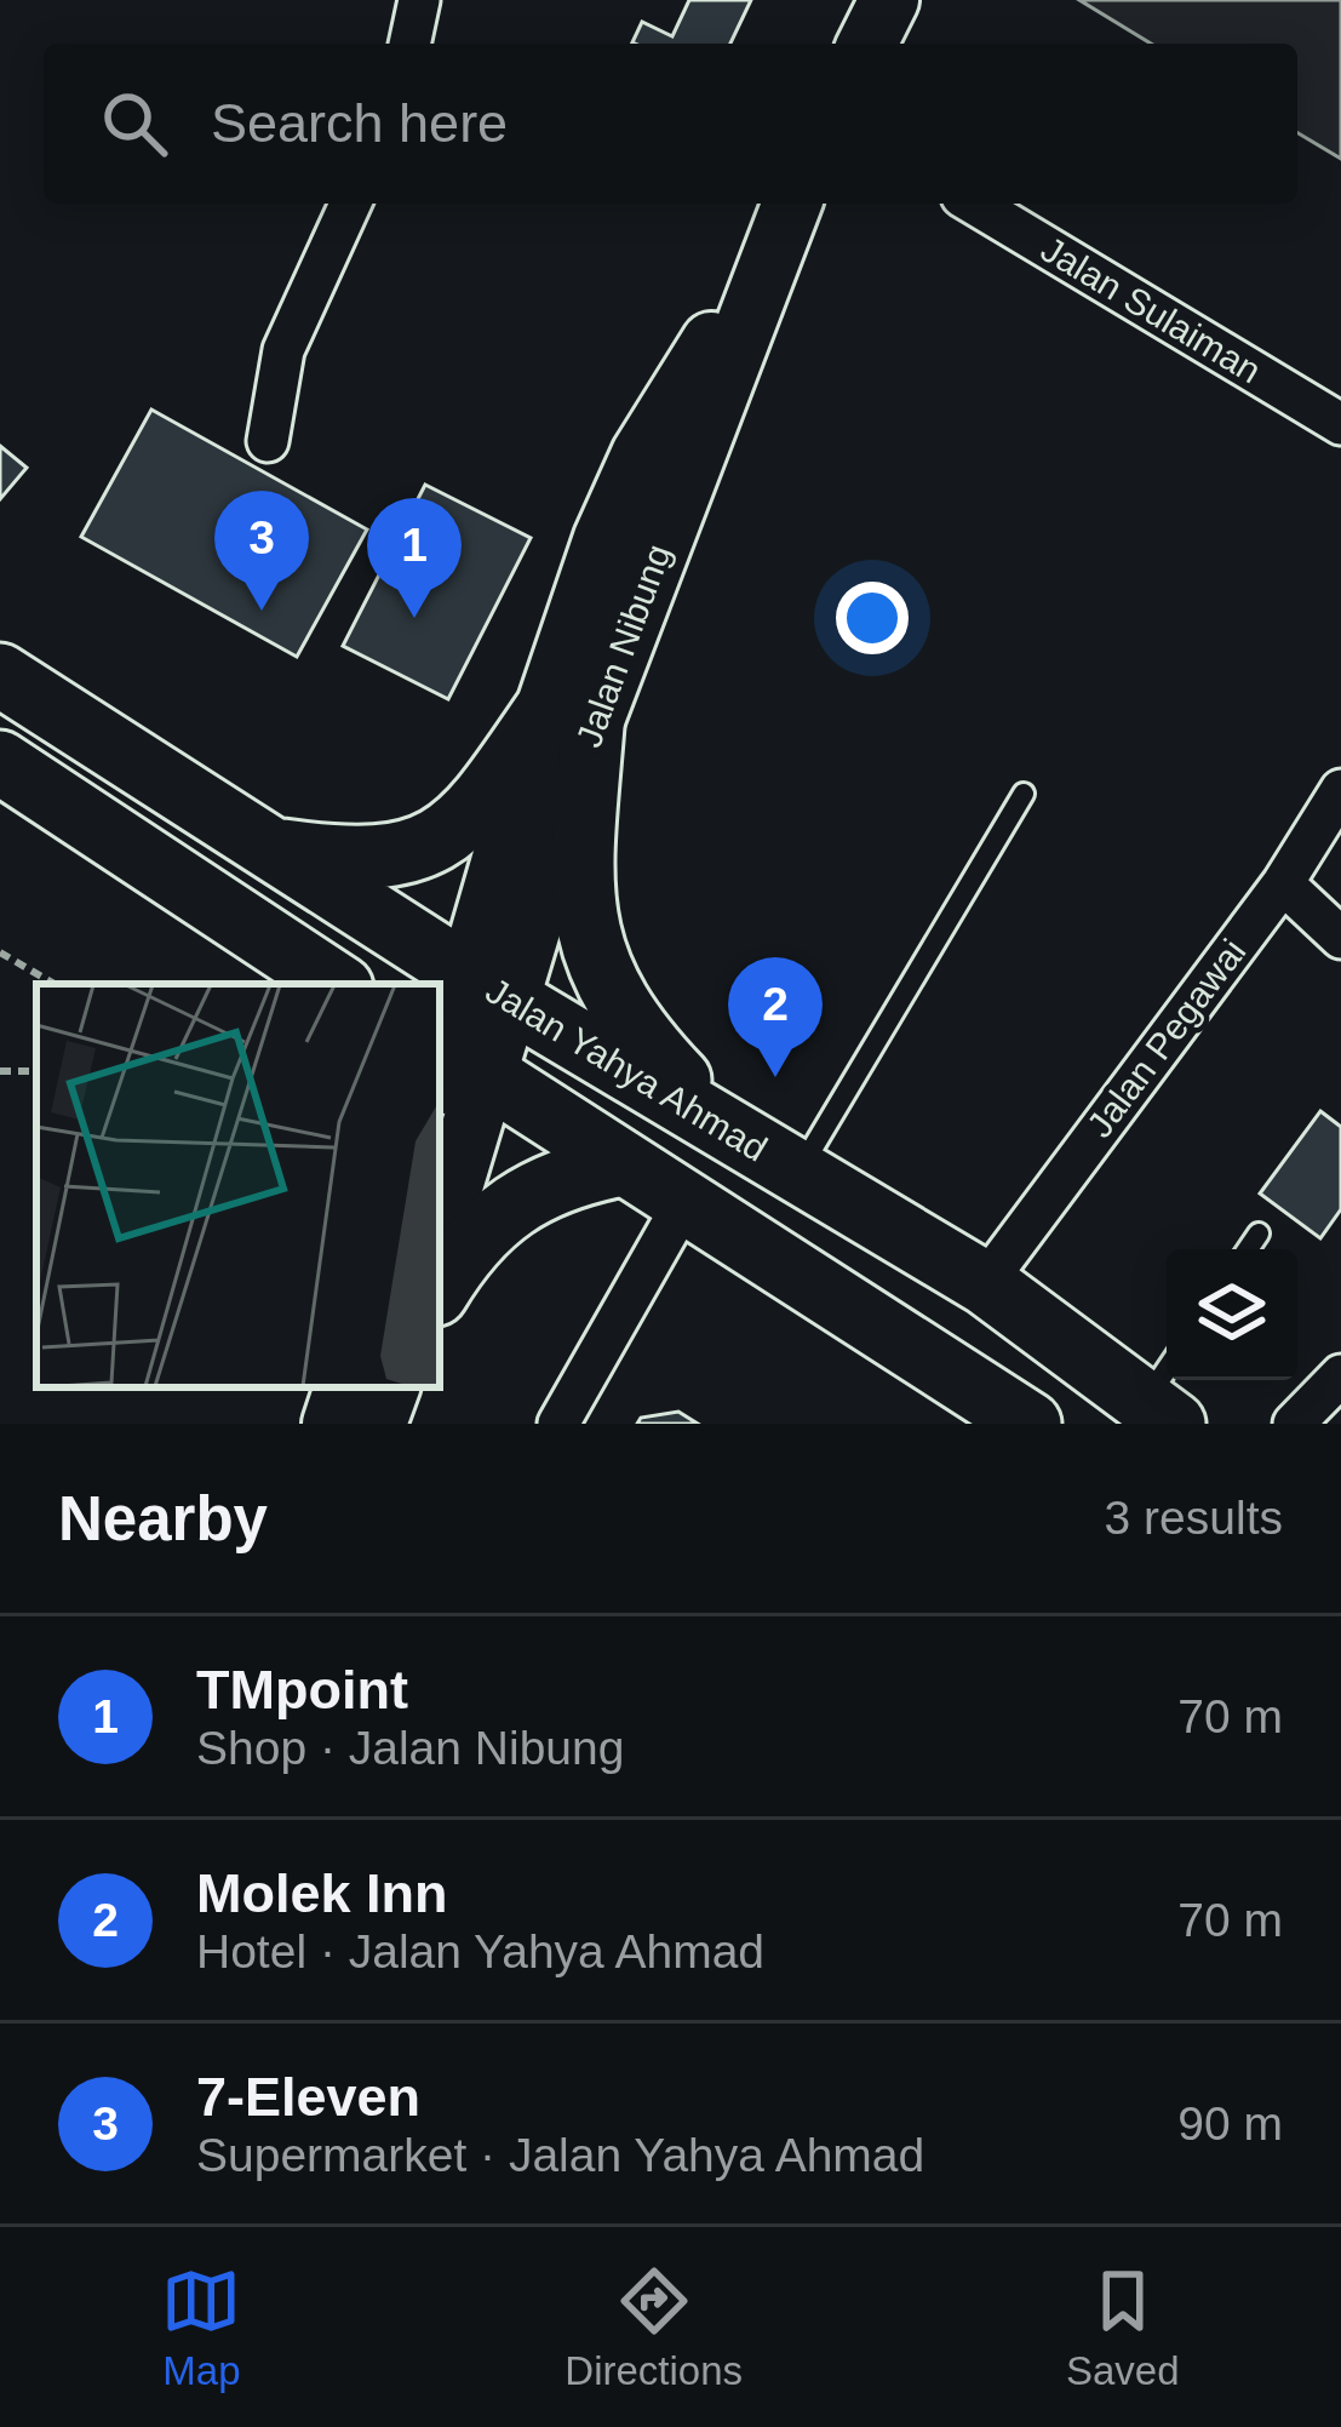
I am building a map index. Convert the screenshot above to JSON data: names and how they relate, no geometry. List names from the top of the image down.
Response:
{
  "streets": {
    "main road": ["Jalan Nibung", "Jalan Yahya Ahmad"],
    "street": ["Jalan Sulaiman", "Jalan Pegawai"]
  },
  "crossings": [
    ["Jalan Nibung", "Jalan Yahya Ahmad"],
    ["Jalan Pegawai", "Jalan Yahya Ahmad"]
  ],
  "page": {
    "search": "Search here",
    "pins": ["3", "1", "2"],
    "heading": ["Nearby", "3 results"],
    "list": [
      {
        "mark": "1",
        "name": "TMpoint",
        "note": "Shop · Jalan Nibung",
        "value": "70 m"
      },
      {
        "mark": "2",
        "name": "Molek Inn",
        "note": "Hotel · Jalan Yahya Ahmad",
        "value": "70 m"
      },
      {
        "mark": "3",
        "name": "7-Eleven",
        "note": "Supermarket · Jalan Yahya Ahmad",
        "value": "90 m"
      }
    ],
    "nav": ["Map", "Directions", "Saved"]
  }
}
